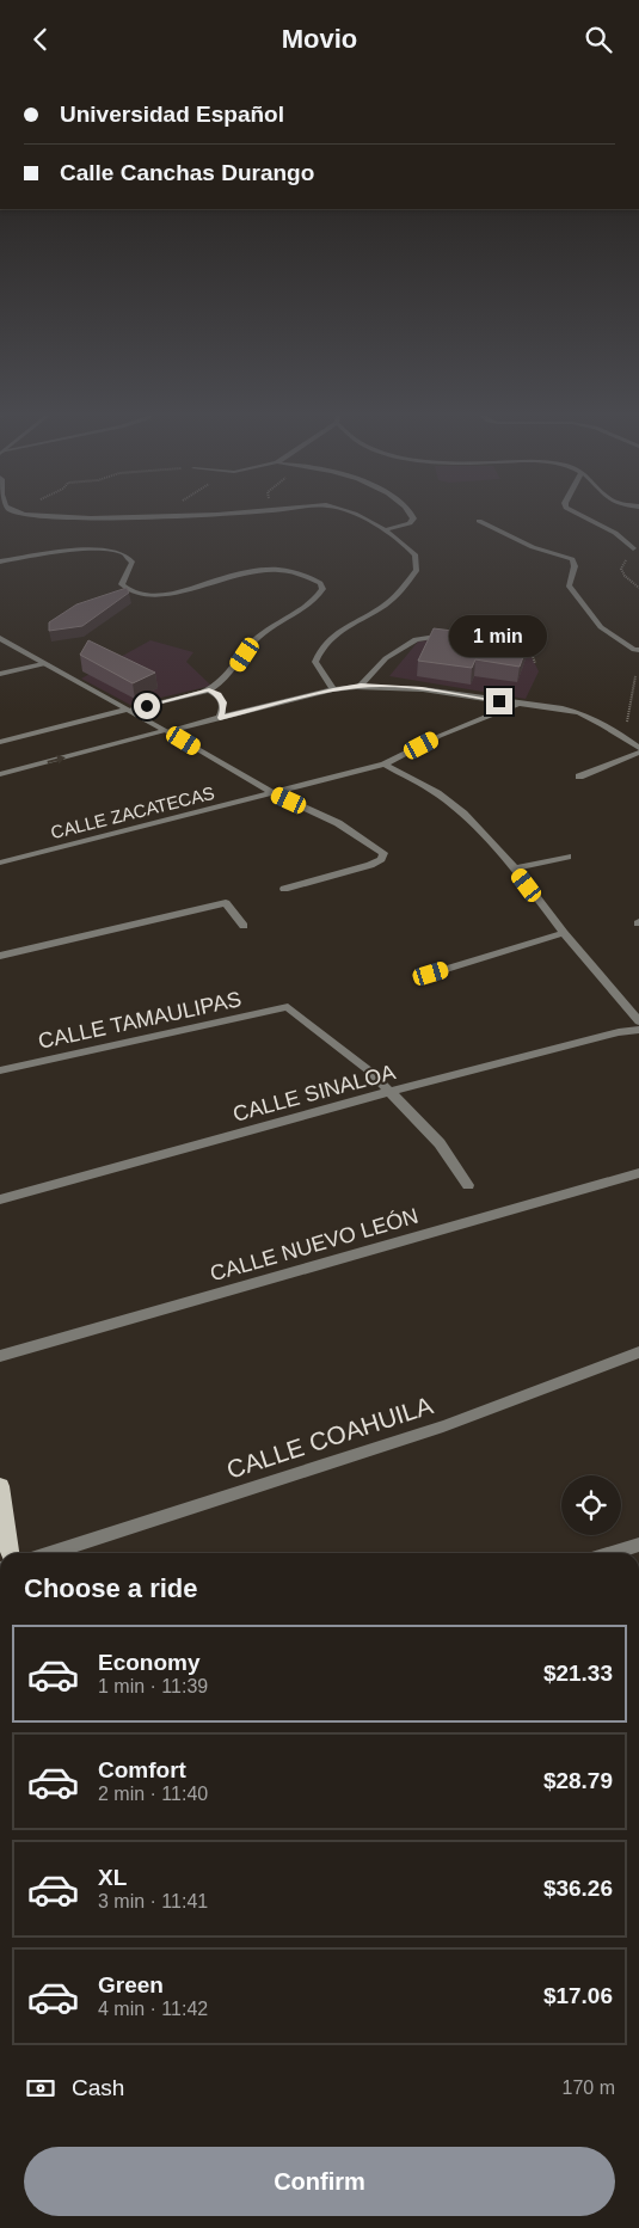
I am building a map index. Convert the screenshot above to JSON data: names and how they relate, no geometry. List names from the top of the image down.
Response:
{
  "streets": {
    "street": [
      "CALLE ZACATECAS",
      "CALLE TAMAULIPAS",
      "CALLE SINALOA",
      "CALLE NUEVO LEÓN",
      "CALLE COAHUILA"
    ]
  },
  "crossings": [
    ["CALLE TAMAULIPAS", "CALLE SINALOA"]
  ],
  "page": {
    "header": "Movio",
    "banner": ["Universidad Español", "Calle Canchas Durango"],
    "bubble": "1 min",
    "heading": "Choose a ride",
    "list": [
      {
        "name": "Economy",
        "note": "1 min · 11:39",
        "value": "$21.33"
      },
      {
        "name": "Comfort",
        "note": "2 min · 11:40",
        "value": "$28.79"
      },
      {
        "name": "XL",
        "note": "3 min · 11:41",
        "value": "$36.26"
      },
      {
        "name": "Green",
        "note": "4 min · 11:42",
        "value": "$17.06"
      }
    ],
    "pay": ["Cash", "170 m"],
    "buttons": "Confirm"
  }
}
